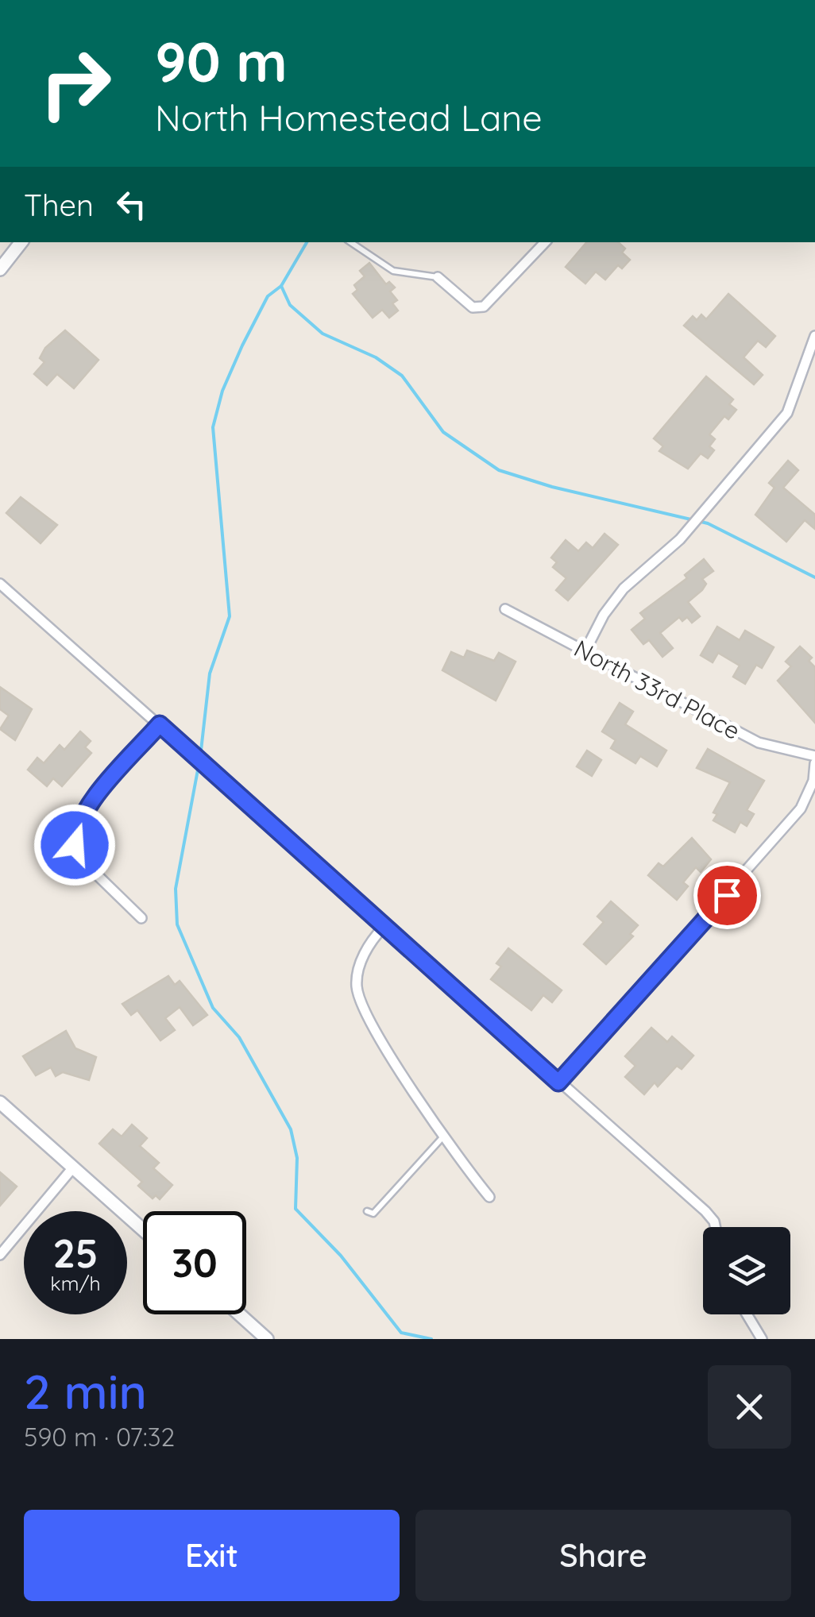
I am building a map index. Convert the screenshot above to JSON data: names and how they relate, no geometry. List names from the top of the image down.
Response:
{
  "streets": {
    "street": ["North 33rd Place"]
  },
  "page": {
    "turn": ["90 m", "North Homestead Lane"],
    "then": "Then",
    "speed": "25 km/h",
    "limit": "30",
    "heading": ["2 min", "590 m · 07:32"],
    "buttons": ["Exit", "Share"]
  }
}
